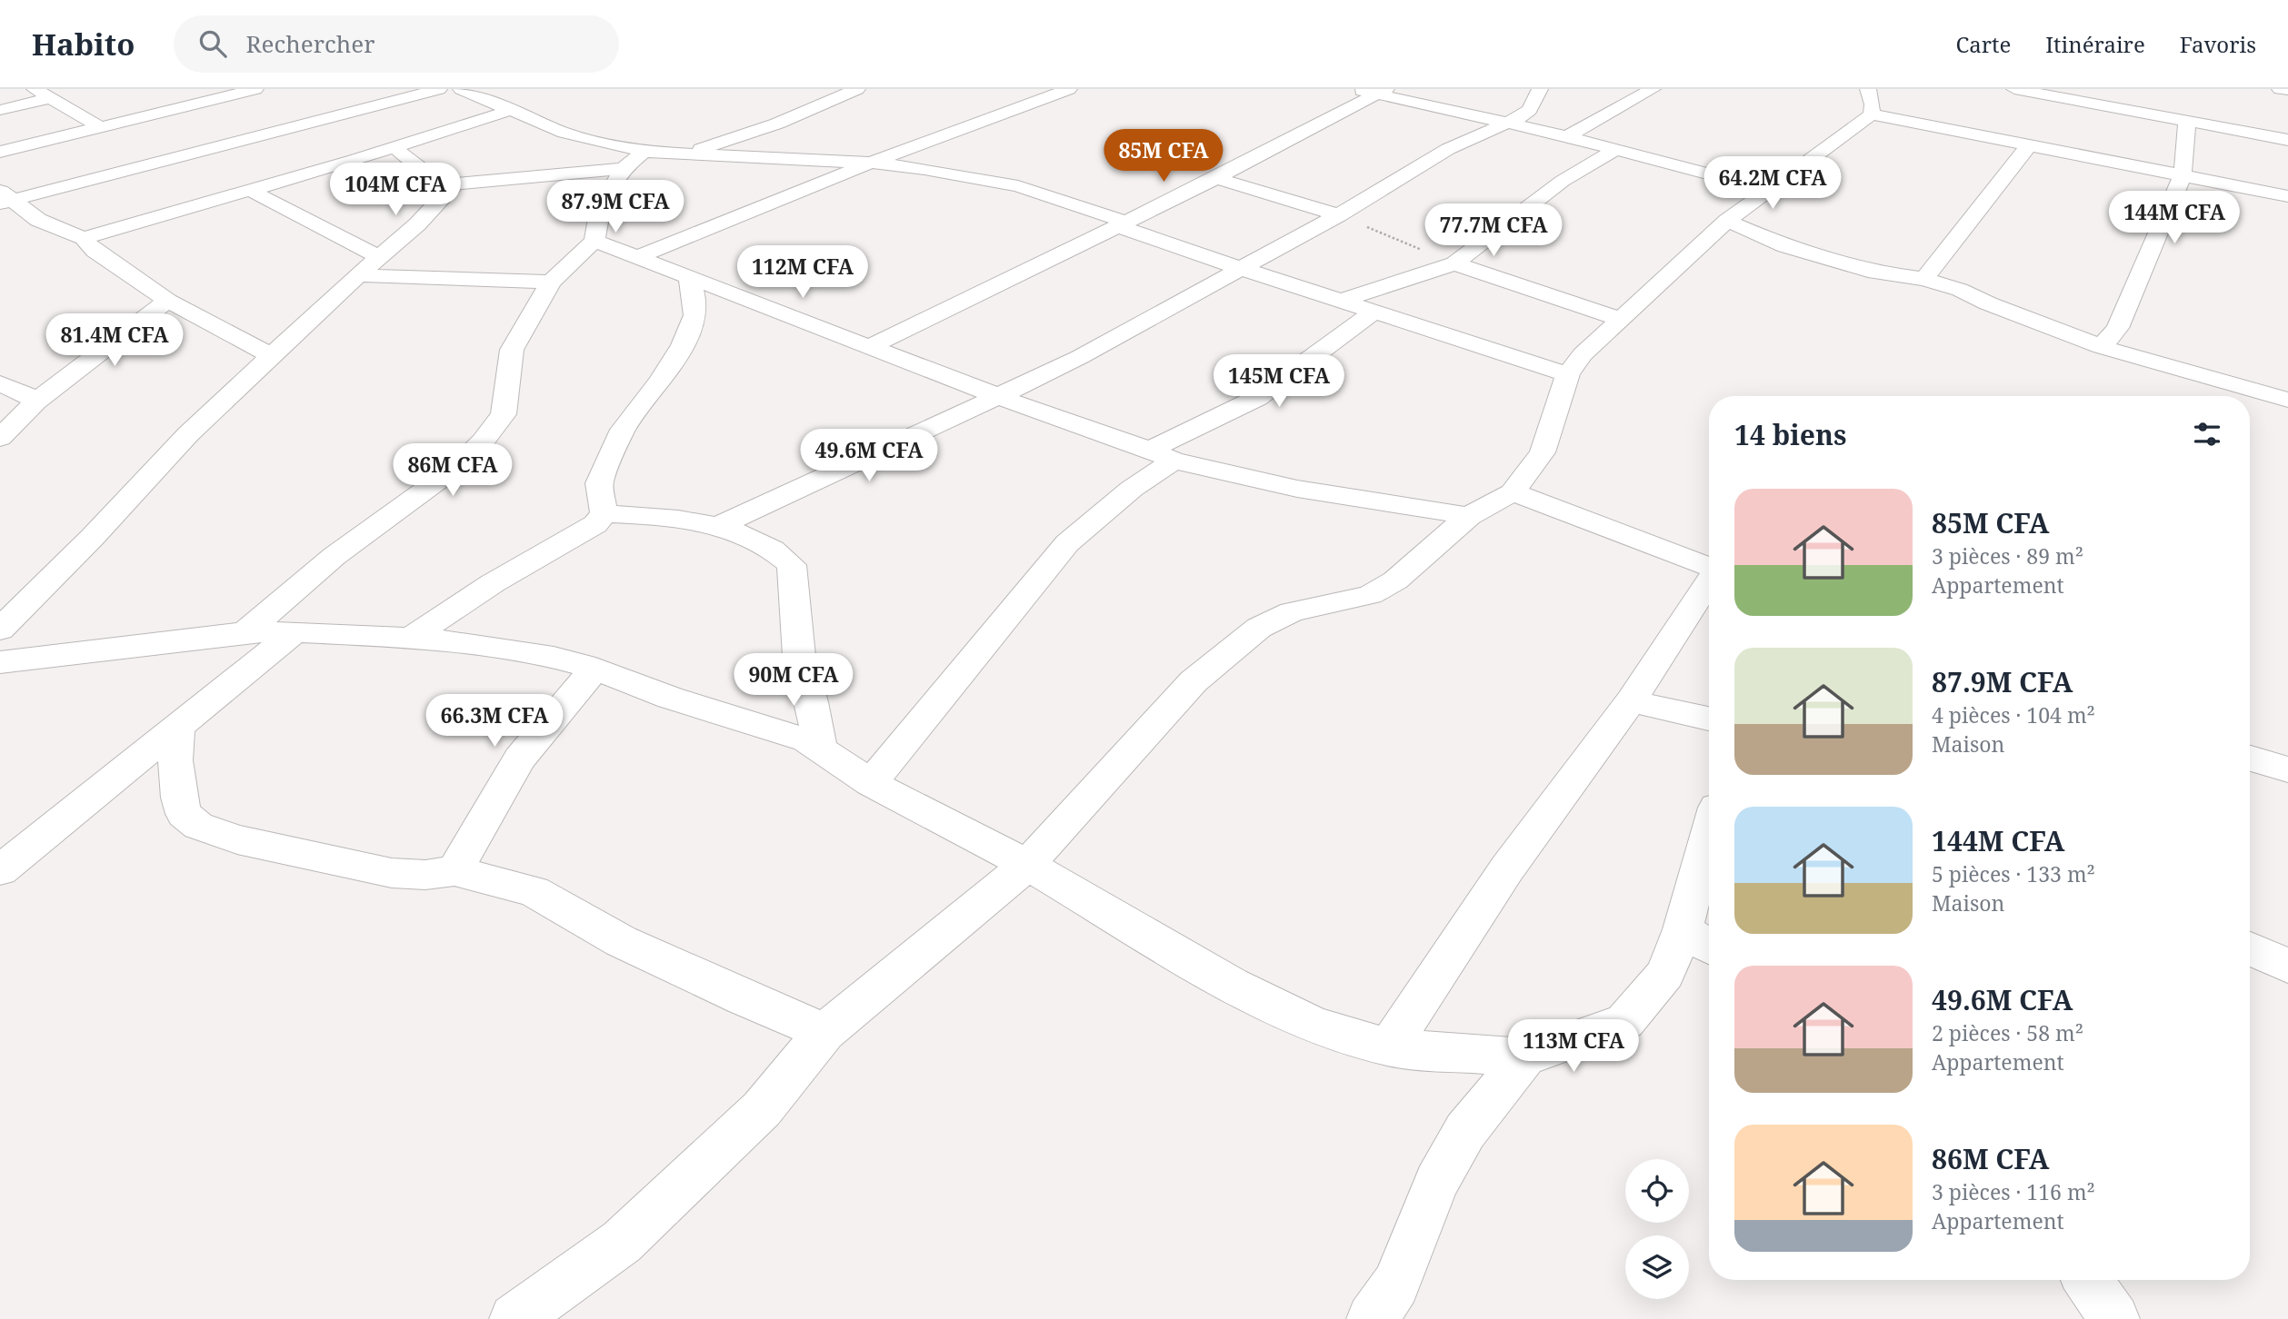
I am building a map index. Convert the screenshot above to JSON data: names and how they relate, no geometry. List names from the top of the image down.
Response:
{
  "page": {
    "header": "Habito",
    "search": "Rechercher",
    "nav": ["Carte", "Itinéraire", "Favoris"],
    "price": [
      "85M CFA",
      "64.2M CFA",
      "104M CFA",
      "87.9M CFA",
      "144M CFA",
      "77.7M CFA",
      "112M CFA",
      "81.4M CFA",
      "145M CFA",
      "49.6M CFA",
      "86M CFA",
      "90M CFA",
      "66.3M CFA",
      "113M CFA"
    ],
    "heading": "14 biens",
    "list": [
      {
        "name": "85M CFA",
        "note": "3 pièces · 89 m² · Appartement"
      },
      {
        "name": "87.9M CFA",
        "note": "4 pièces · 104 m² · Maison"
      },
      {
        "name": "144M CFA",
        "note": "5 pièces · 133 m² · Maison"
      },
      {
        "name": "49.6M CFA",
        "note": "2 pièces · 58 m² · Appartement"
      },
      {
        "name": "86M CFA",
        "note": "3 pièces · 116 m² · Appartement"
      }
    ]
  }
}
